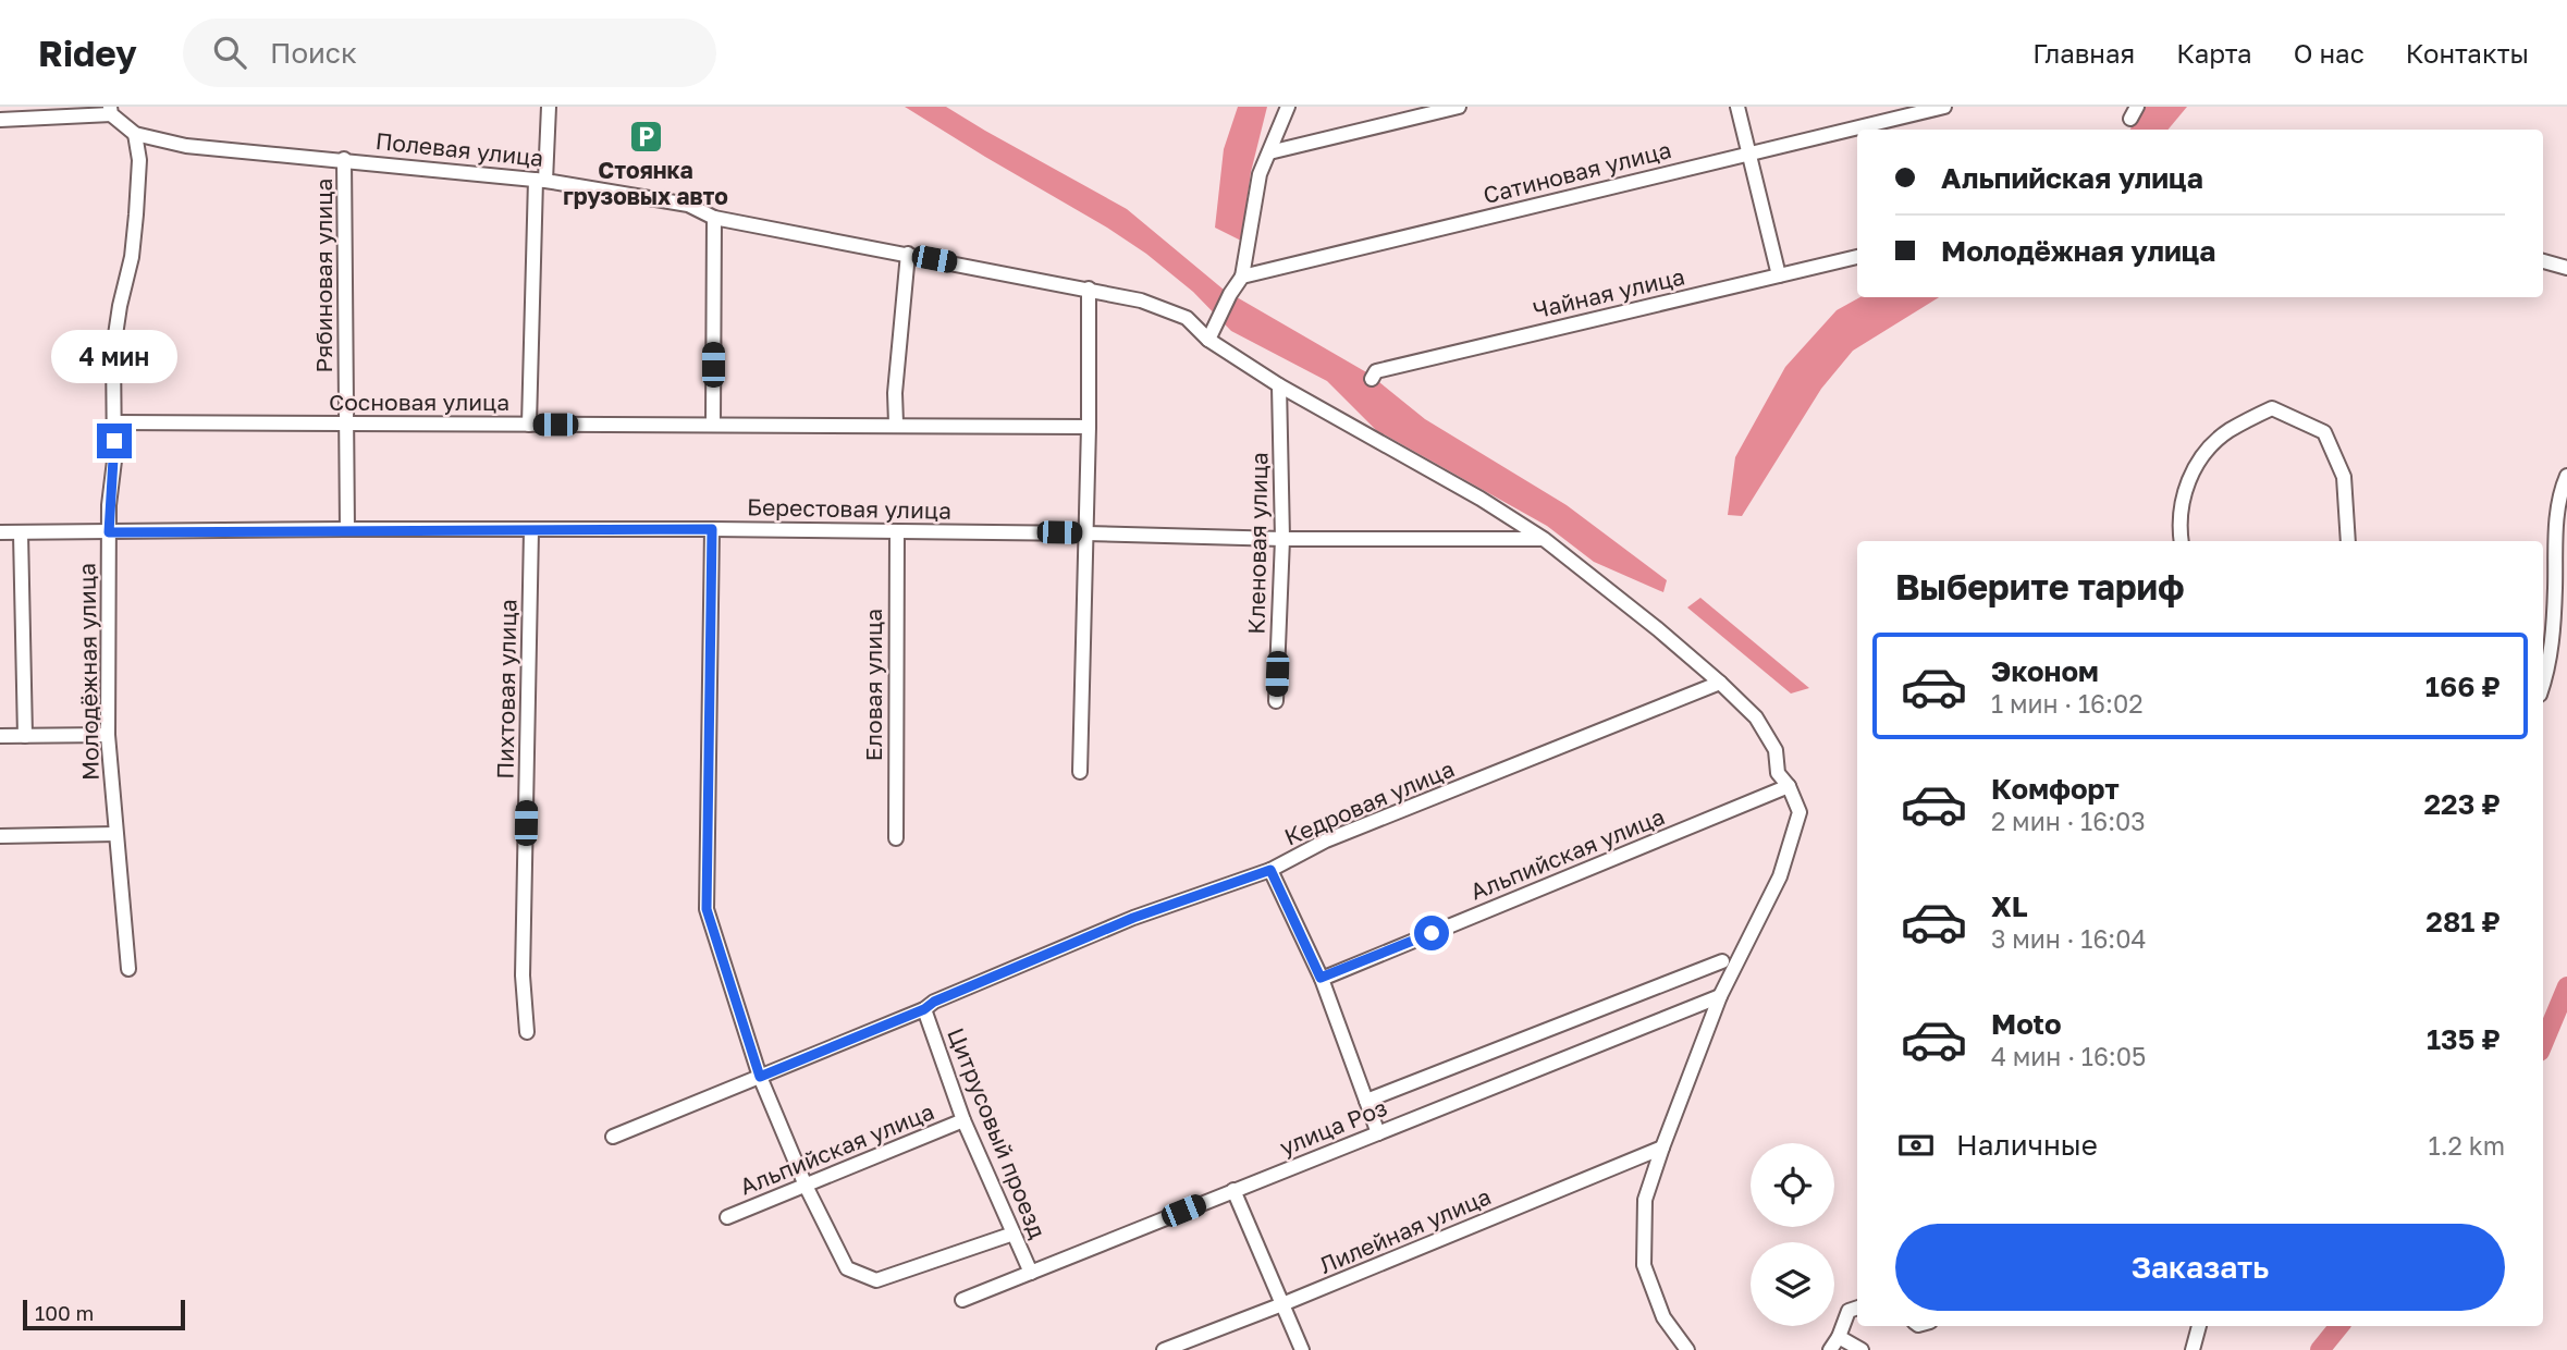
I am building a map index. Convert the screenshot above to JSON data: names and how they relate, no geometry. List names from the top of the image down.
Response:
{
  "streets": {
    "street": [
      "Полевая улица",
      "Сатиновая улица",
      "Рябиновая улица",
      "Чайная улица",
      "Сосновая улица",
      "Берестовая улица",
      "Кленовая улица",
      "Молодёжная улица",
      "Еловая улица",
      "Пихтовая улица",
      "Кедровая улица",
      "Альпийская улица",
      "улица Роз",
      "Цитрусовый проезд",
      "Лилейная улица"
    ]
  },
  "crossings": [
    ["Полевая улица", "Рябиновая улица"],
    ["Полевая улица", "Берестовая улица"],
    ["Полевая улица", "Кленовая улица"],
    ["Полевая улица", "Молодёжная улица"],
    ["Полевая улица", "Кедровая улица"],
    ["Полевая улица", "Альпийская улица"],
    ["Полевая улица", "улица Роз"],
    ["Полевая улица", "Лилейная улица"],
    ["Рябиновая улица", "Сосновая улица"],
    ["Рябиновая улица", "Берестовая улица"],
    ["Сосновая улица", "Молодёжная улица"],
    ["Берестовая улица", "Кленовая улица"],
    ["Берестовая улица", "Молодёжная улица"],
    ["Берестовая улица", "Еловая улица"],
    ["Берестовая улица", "Пихтовая улица"],
    ["Кедровая улица", "Цитрусовый проезд"],
    ["Альпийская улица", "Цитрусовый проезд"],
    ["улица Роз", "Цитрусовый проезд"]
  ],
  "places": {
    "parking": ["Стоянка грузовых авто"]
  },
  "scale_bar": "100 m",
  "page": {
    "header": "Ridey",
    "search": "Поиск",
    "nav": [
      "Главная",
      "Карта",
      "О нас",
      "Контакты"
    ],
    "banner": ["Альпийская улица", "Молодёжная улица"],
    "bubble": "4 мин",
    "heading": "Выберите тариф",
    "list": [
      {
        "name": "Эконом",
        "note": "1 мин · 16:02",
        "value": "166 ₽"
      },
      {
        "name": "Комфорт",
        "note": "2 мин · 16:03",
        "value": "223 ₽"
      },
      {
        "name": "XL",
        "note": "3 мин · 16:04",
        "value": "281 ₽"
      },
      {
        "name": "Moto",
        "note": "4 мин · 16:05",
        "value": "135 ₽"
      }
    ],
    "pay": ["Наличные", "1.2 km"],
    "buttons": "Заказать",
    "scale": "100 m"
  }
}
